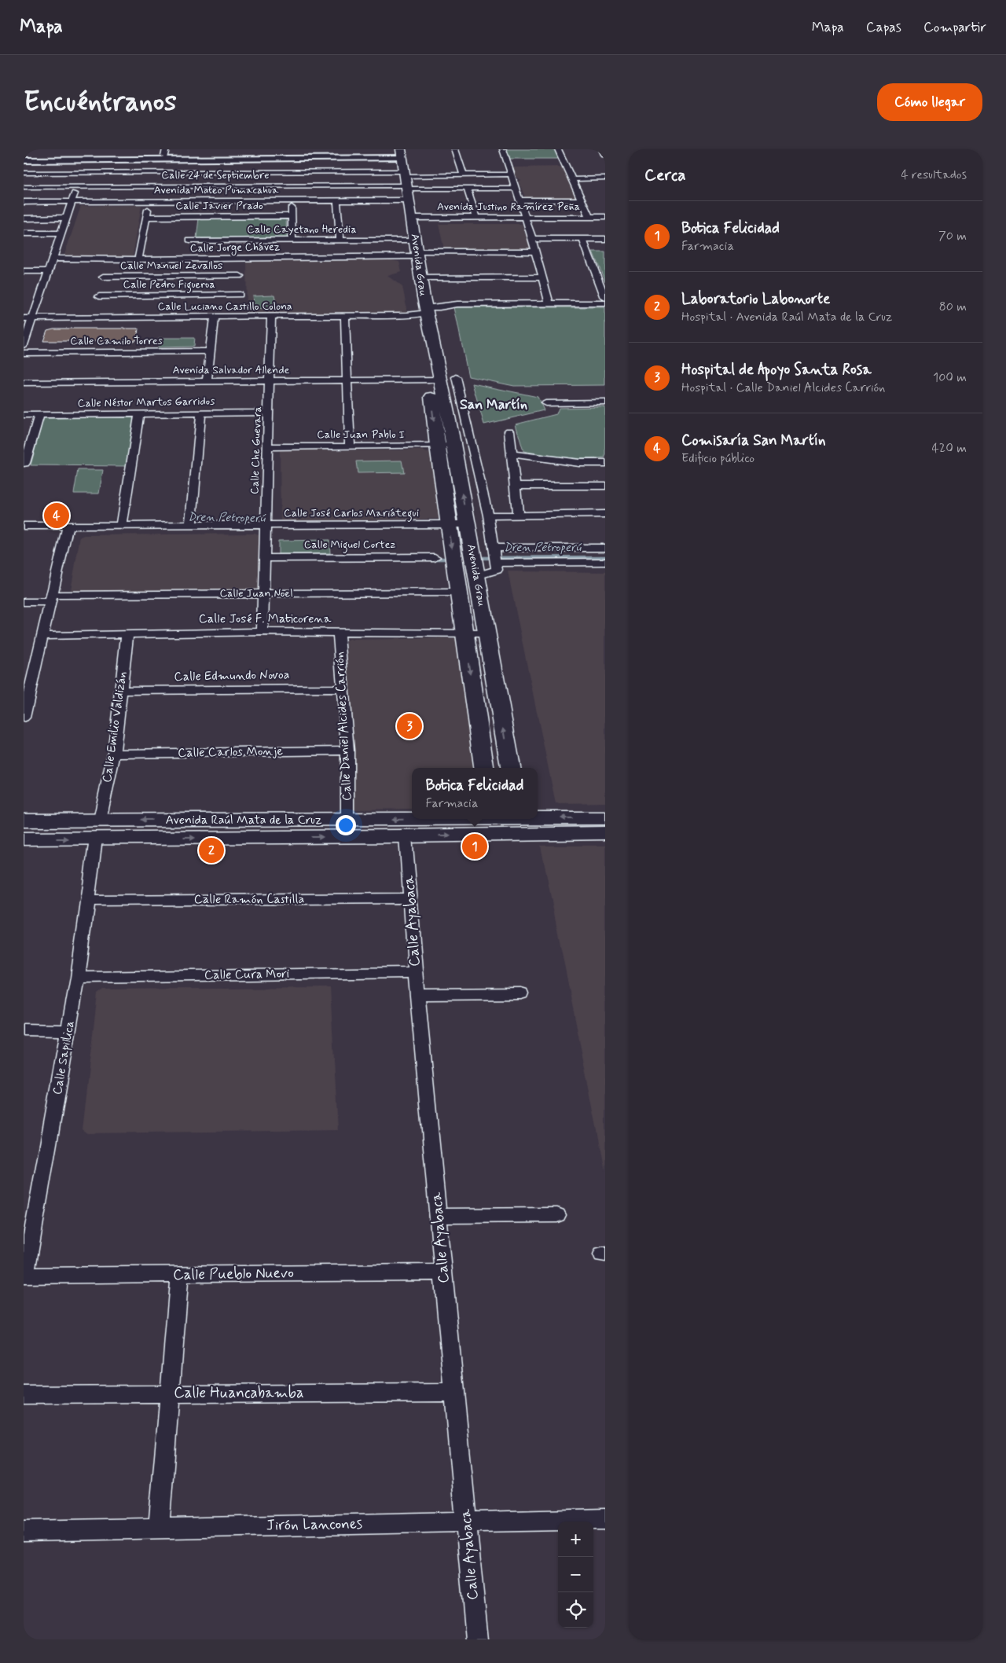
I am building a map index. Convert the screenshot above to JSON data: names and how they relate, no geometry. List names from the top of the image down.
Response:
{
  "streets": {
    "main road": ["Avenida Grau", "Avenida Raúl Mata de la Cruz"],
    "street": [
      "Calle 24 de Septiembre",
      "Avenida Mateo Pumacahua",
      "Calle Javier Prado",
      "Avenida Justino Ramírez Peña",
      "Calle Cayetano Heredia",
      "Calle Jorge Chávez",
      "Calle Manuel Zevallos",
      "Calle Pedro Figueroa",
      "Calle Luciano Castillo Colona",
      "Calle Camilo Torres",
      "Avenida Salvador Allende",
      "Calle Néstor Martos Garridos",
      "Calle Juan Pablo I",
      "Calle Che Guevara",
      "Calle José Carlos Mariátegui",
      "Calle Miguel Cortez",
      "Calle Juan Noel",
      "Calle José F. Maticorena",
      "Calle Edmundo Novoa",
      "Calle Daniel Alcides Carrión",
      "Calle Emilio Valdizán",
      "Calle Carlos Monje",
      "Calle Ramón Castilla",
      "Calle Ayabaca",
      "Calle Cura Mori",
      "Calle Sapillica",
      "Calle Pueblo Nuevo",
      "Calle Huancabamba",
      "Jirón Lancones"
    ]
  },
  "crossings": [
    ["Calle 24 de Septiembre", "Avenida Grau"],
    ["Avenida Mateo Pumacahua", "Avenida Grau"],
    ["Avenida Justino Ramírez Peña", "Avenida Grau"],
    ["Calle Cayetano Heredia", "Calle Jorge Chávez"],
    ["Calle Cayetano Heredia", "Avenida Grau"],
    ["Calle Jorge Chávez", "Avenida Grau"],
    ["Calle Jorge Chávez", "Calle Manuel Zevallos"],
    ["Calle Jorge Chávez", "Calle Pedro Figueroa"],
    ["Calle Jorge Chávez", "Calle Luciano Castillo Colona"],
    ["Avenida Grau", "Calle Luciano Castillo Colona"],
    ["Avenida Grau", "Avenida Salvador Allende"],
    ["Avenida Grau", "Calle Juan Pablo I"],
    ["Avenida Grau", "Calle José Carlos Mariátegui"],
    ["Avenida Grau", "Calle Juan Noel"],
    ["Avenida Grau", "Calle José F. Maticorena"],
    ["Calle Manuel Zevallos", "Calle Pedro Figueroa"],
    ["Calle Manuel Zevallos", "Calle Luciano Castillo Colona"],
    ["Calle Pedro Figueroa", "Calle Luciano Castillo Colona"],
    ["Calle Luciano Castillo Colona", "Calle Che Guevara"],
    ["Avenida Salvador Allende", "Calle Che Guevara"],
    ["Calle Néstor Martos Garridos", "Calle Che Guevara"],
    ["Calle Juan Pablo I", "Calle Che Guevara"],
    ["Calle Che Guevara", "Calle José Carlos Mariátegui"],
    ["Calle Che Guevara", "Calle Miguel Cortez"],
    ["Calle Che Guevara", "Calle Juan Noel"],
    ["Calle Che Guevara", "Calle José F. Maticorena"],
    ["Calle José F. Maticorena", "Calle Daniel Alcides Carrión"],
    ["Calle José F. Maticorena", "Calle Emilio Valdizán"],
    ["Calle Edmundo Novoa", "Calle Daniel Alcides Carrión"],
    ["Calle Edmundo Novoa", "Calle Emilio Valdizán"],
    ["Calle Daniel Alcides Carrión", "Calle Carlos Monje"],
    ["Calle Daniel Alcides Carrión", "Avenida Raúl Mata de la Cruz"],
    ["Calle Emilio Valdizán", "Calle Carlos Monje"],
    ["Calle Emilio Valdizán", "Avenida Raúl Mata de la Cruz"],
    ["Calle Emilio Valdizán", "Calle Sapillica"],
    ["Avenida Raúl Mata de la Cruz", "Calle Ayabaca"],
    ["Avenida Raúl Mata de la Cruz", "Calle Sapillica"],
    ["Calle Ramón Castilla", "Calle Ayabaca"],
    ["Calle Ramón Castilla", "Calle Sapillica"],
    ["Calle Ayabaca", "Calle Cura Mori"],
    ["Calle Ayabaca", "Calle Pueblo Nuevo"],
    ["Calle Ayabaca", "Calle Huancabamba"],
    ["Calle Ayabaca", "Jirón Lancones"],
    ["Calle Cura Mori", "Calle Sapillica"],
    ["Calle Sapillica", "Calle Pueblo Nuevo"]
  ],
  "districts": ["San Martín"],
  "water": ["Dren Petroperú"],
  "page": {
    "header": "Mapa",
    "nav": ["Mapa", "Capas", "Compartir"],
    "buttons": "Cómo llegar",
    "title": "Encuéntranos",
    "heading": ["Cerca", "4 resultados"],
    "list": [
      {
        "mark": "1",
        "name": "Botica Felicidad",
        "note": "Farmacia",
        "value": "70 m"
      },
      {
        "mark": "2",
        "name": "Laboratorio Labonorte",
        "note": "Hospital · Avenida Raúl Mata de la Cruz",
        "value": "80 m"
      },
      {
        "mark": "3",
        "name": "Hospital de Apoyo Santa Rosa",
        "note": "Hospital · Calle Daniel Alcides Carrión",
        "value": "100 m"
      },
      {
        "mark": "4",
        "name": "Comisaría San Martín",
        "note": "Edificio público",
        "value": "420 m"
      }
    ],
    "pins": [
      "4",
      "3",
      "1",
      "2"
    ],
    "popup": ["Botica Felicidad", "Farmacia"],
    "map_buttons": ["+", "−"]
  }
}
